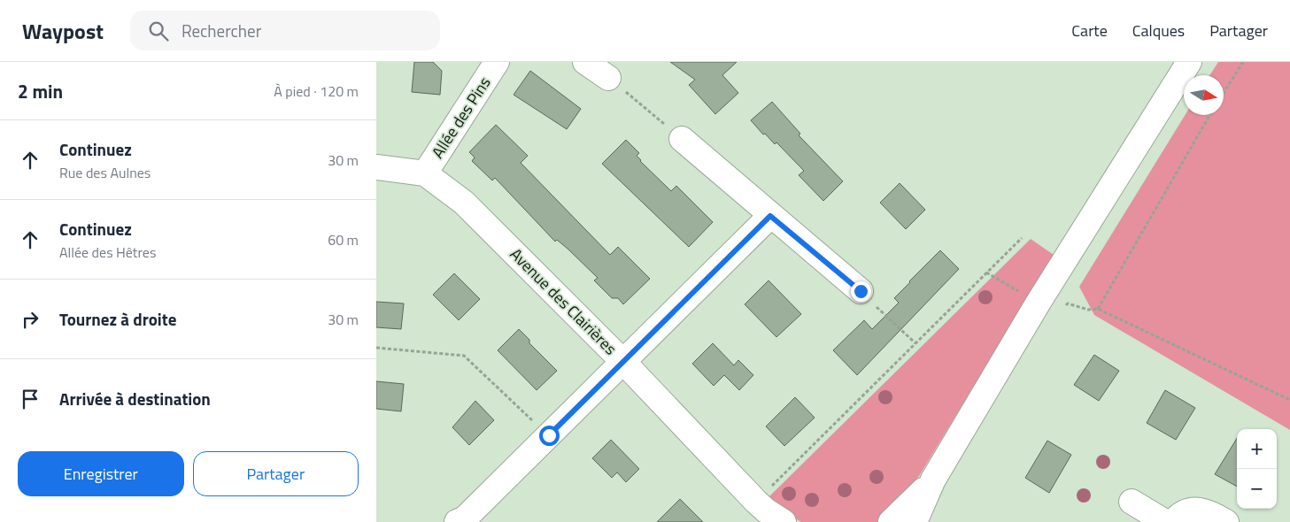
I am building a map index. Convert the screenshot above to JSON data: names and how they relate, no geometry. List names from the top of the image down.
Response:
{
  "streets": {
    "street": ["Allée des Pins", "Avenue des Clairières"]
  },
  "crossings": [
    ["Allée des Pins", "Avenue des Clairières"]
  ],
  "north": "right",
  "page": {
    "header": "Waypost",
    "search": "Rechercher",
    "nav": ["Carte", "Calques", "Partager"],
    "heading": ["2 min", "À pied · 120 m"],
    "list": [
      ["Continuez", "Rue des Aulnes", "30 m"],
      ["Continuez", "Allée des Hêtres", "60 m"],
      ["Tournez à droite", "30 m"],
      "Arrivée à destination"
    ],
    "map_buttons": ["+", "−"],
    "buttons": ["Enregistrer", "Partager"]
  }
}
